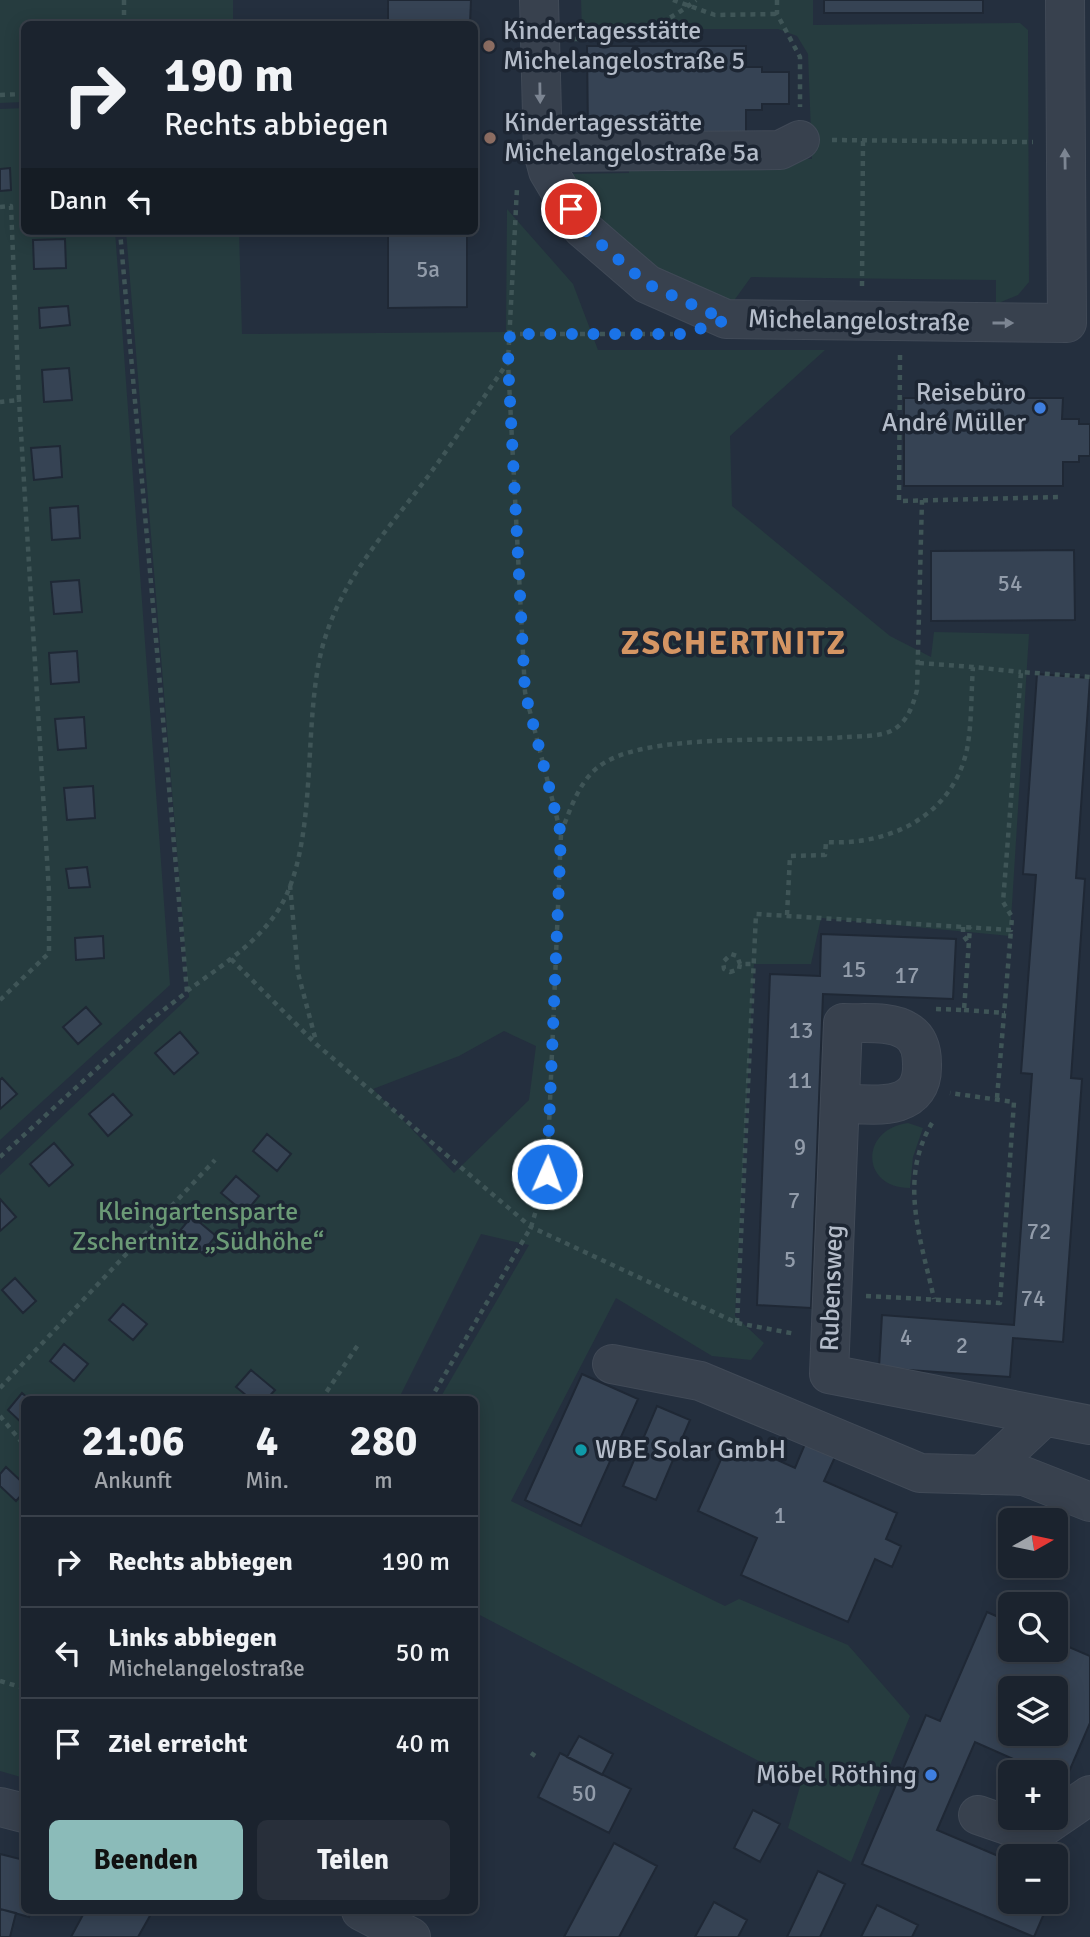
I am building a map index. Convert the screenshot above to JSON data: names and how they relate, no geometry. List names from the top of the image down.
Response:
{
  "streets": {
    "street": ["Michelangelostraße", "Rubensweg"]
  },
  "districts": ["ZSCHERTNITZ"],
  "parks": ["Kleingartensparte Zschertnitz „Südhöhe“"],
  "places": [
    "Kindertagesstätte Michelangelostraße 5",
    "Kindertagesstätte Michelangelostraße 5a",
    "Reisebüro André Müller",
    "WBE Solar GmbH",
    "Möbel Röthing"
  ],
  "house_numbers": [
    "5a",
    "54",
    "15",
    "17",
    "13",
    "11",
    "9",
    "7",
    "72",
    "5",
    "74",
    "4",
    "2",
    "1",
    "50"
  ],
  "north": "right",
  "page": {
    "turn": ["190 m", "Rechts abbiegen"],
    "then": "Dann",
    "eta": [
      "21:06",
      "Ankunft",
      "4",
      "Min.",
      "280",
      "m"
    ],
    "map_buttons": ["+", "−"],
    "list": [
      {
        "name": "Rechts abbiegen",
        "value": "190 m"
      },
      {
        "name": "Links abbiegen",
        "note": "Michelangelostraße",
        "value": "50 m"
      },
      {
        "name": "Ziel erreicht",
        "value": "40 m"
      }
    ],
    "buttons": ["Beenden", "Teilen"]
  }
}
